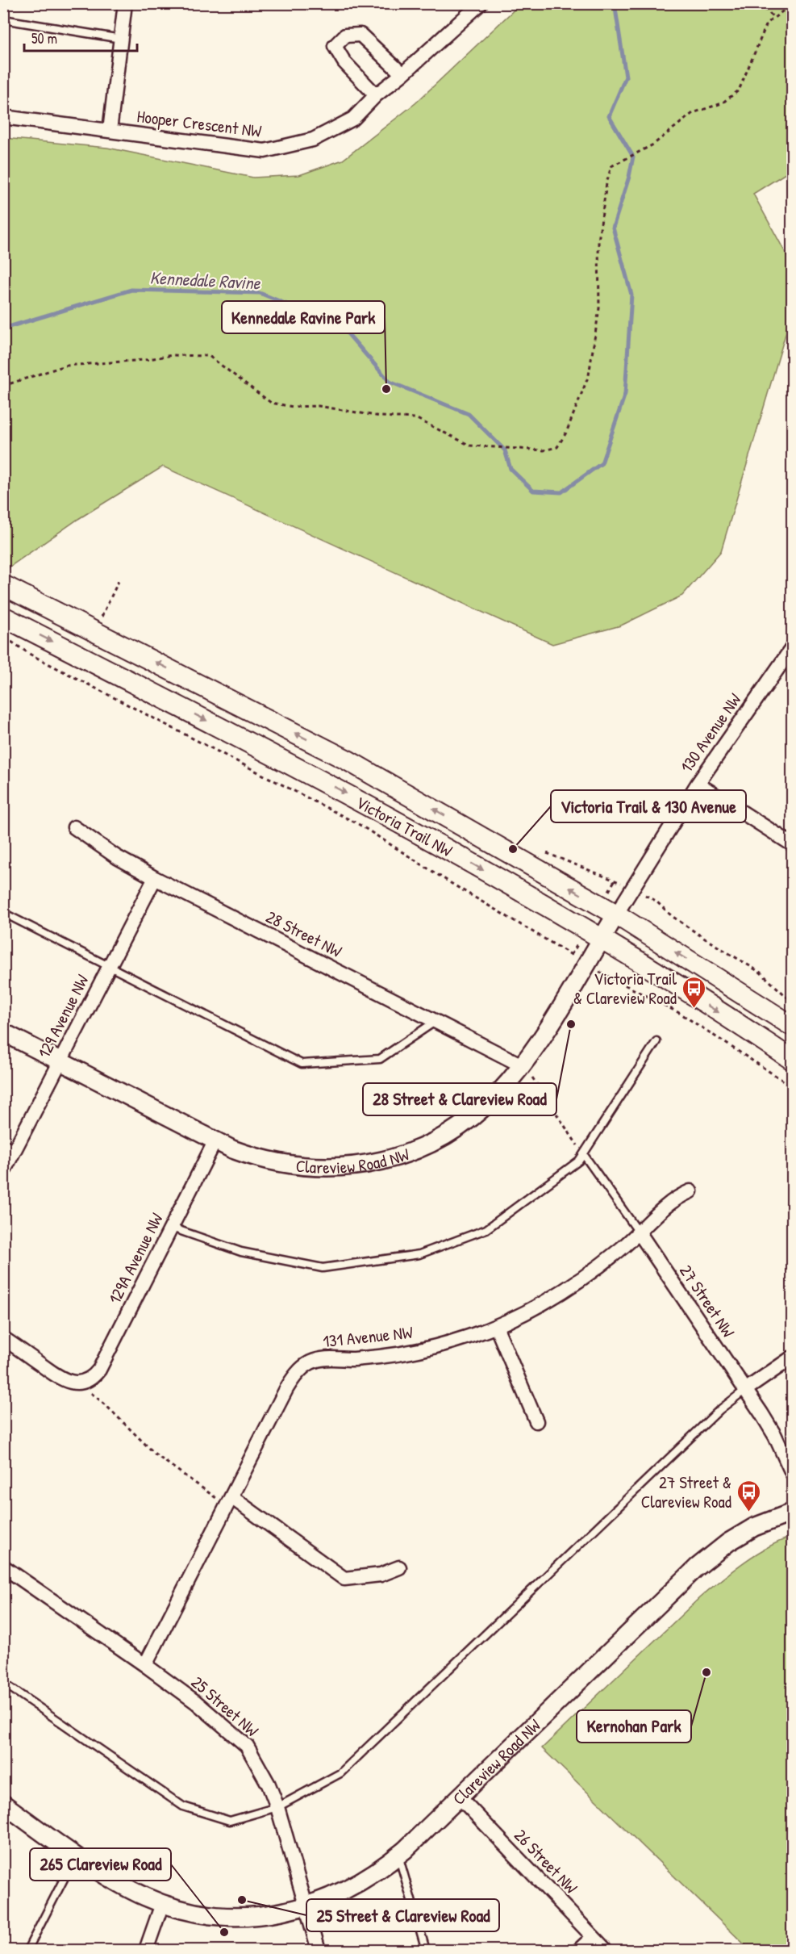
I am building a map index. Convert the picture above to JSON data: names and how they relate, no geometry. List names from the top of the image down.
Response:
{
  "streets": {
    "main road": ["Victoria Trail NW"],
    "street": [
      "Hooper Crescent NW",
      "130 Avenue NW",
      "28 Street NW",
      "129 Avenue NW",
      "Clareview Road NW",
      "129A Avenue NW",
      "27 Street NW",
      "131 Avenue NW",
      "25 Street NW",
      "26 Street NW"
    ]
  },
  "crossings": [
    ["130 Avenue NW", "Victoria Trail NW"],
    ["130 Avenue NW", "Clareview Road NW"],
    ["Victoria Trail NW", "Clareview Road NW"],
    ["28 Street NW", "129 Avenue NW"],
    ["28 Street NW", "Clareview Road NW"],
    ["129 Avenue NW", "Clareview Road NW"],
    ["Clareview Road NW", "129A Avenue NW"],
    ["Clareview Road NW", "25 Street NW"],
    ["Clareview Road NW", "26 Street NW"],
    ["27 Street NW", "131 Avenue NW"],
    ["131 Avenue NW", "25 Street NW"]
  ],
  "water": ["Kennedale Ravine"],
  "places": {
    "other": [
      "Kennedale Ravine Park",
      "Victoria Trail & 130 Avenue",
      "28 Street & Clareview Road",
      "Kernohan Park",
      "25 Street & Clareview Road",
      "265 Clareview Road"
    ],
    "bus stop": ["Victoria Trail & Clareview Road", "27 Street & Clareview Road"]
  },
  "scale_bar": "50 m"
}
